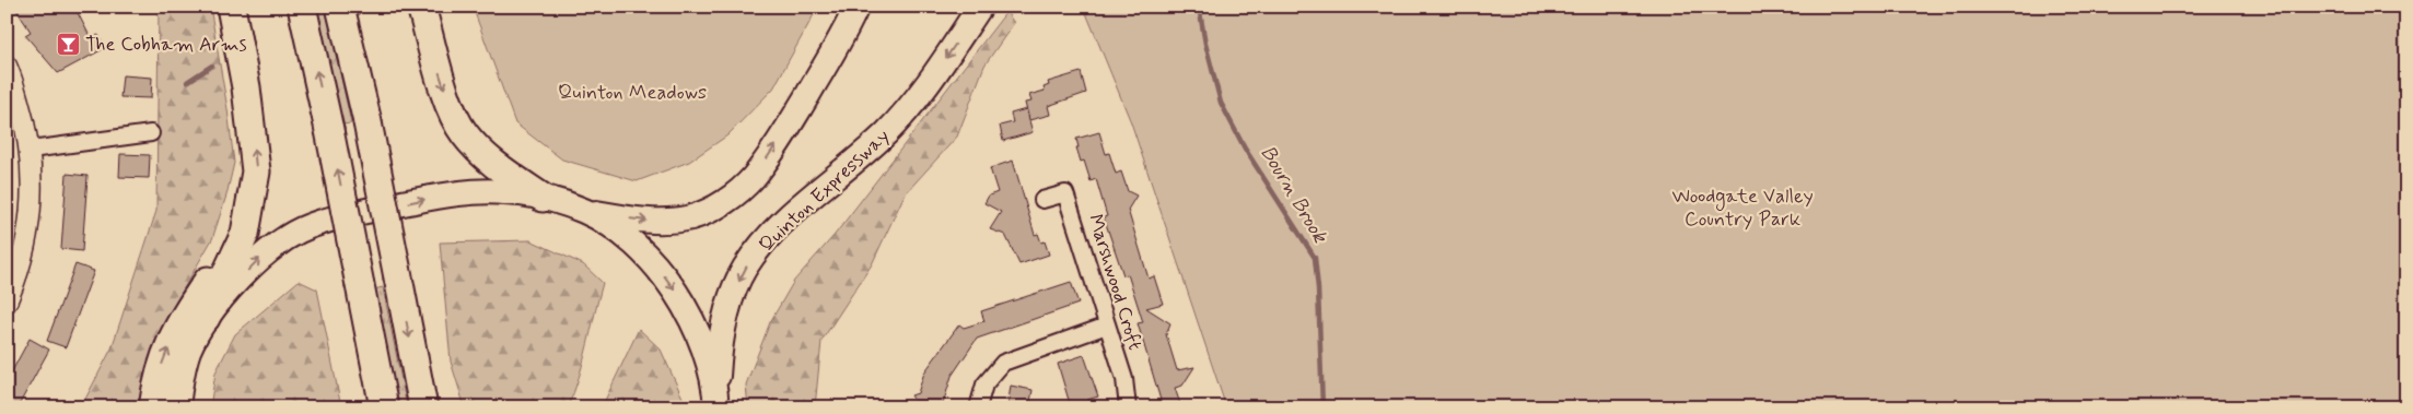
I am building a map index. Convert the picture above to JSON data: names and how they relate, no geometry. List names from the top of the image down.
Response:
{
  "streets": {
    "highway": ["Quinton Expressway"],
    "street": ["Marshwood Croft"]
  },
  "one_way": ["Quinton Expressway"],
  "water": ["Bourn Brook"],
  "parks": ["Quinton Meadows", "Woodgate Valley Country Park"],
  "places": {
    "bar": ["The Cobham Arms"]
  }
}
